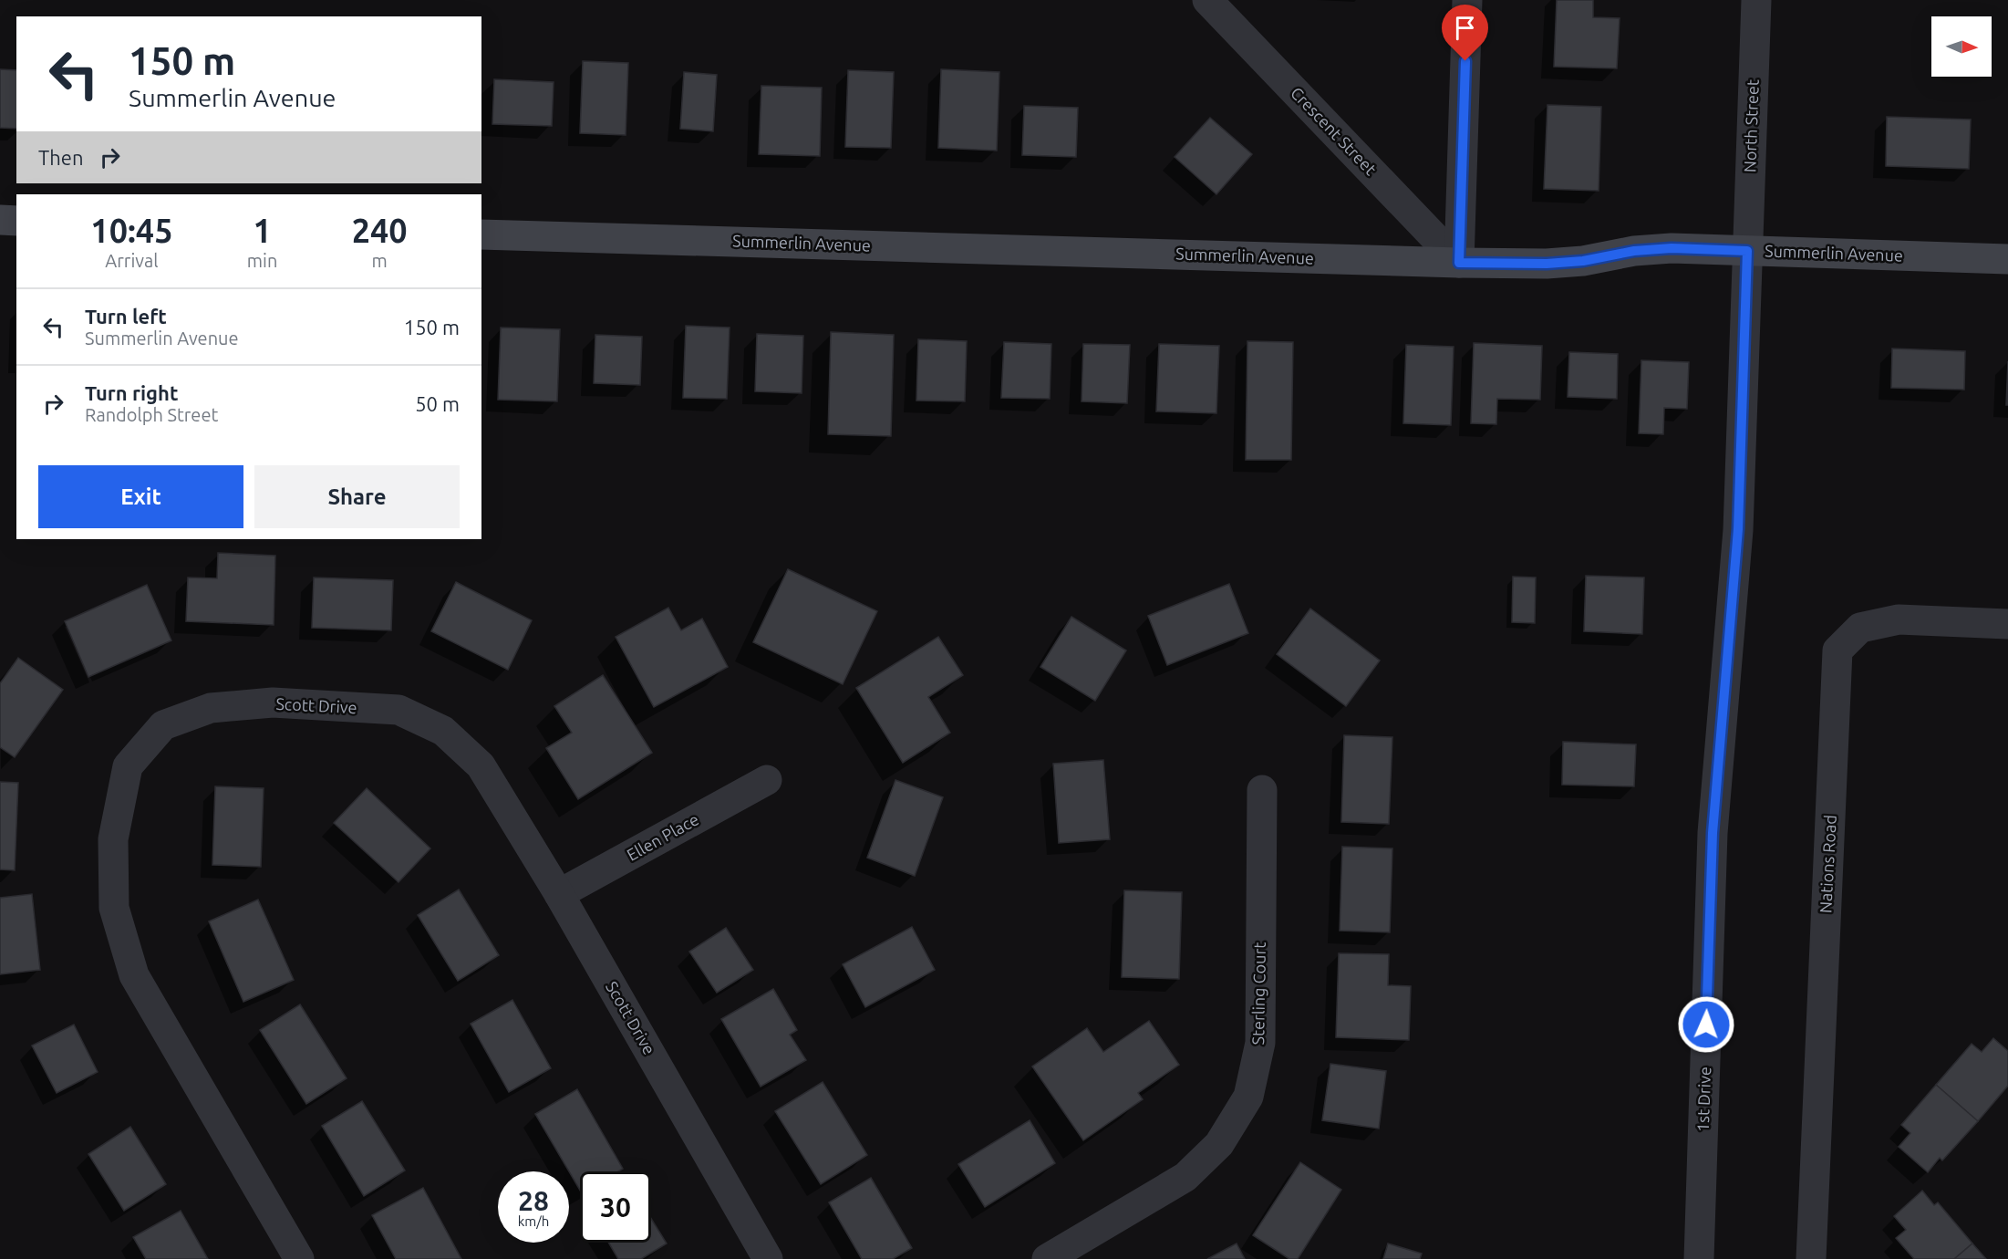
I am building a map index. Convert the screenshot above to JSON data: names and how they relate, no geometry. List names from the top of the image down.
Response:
{
  "streets": {
    "street": [
      "North Street",
      "Crescent Street",
      "Summerlin Avenue",
      "Scott Drive",
      "Ellen Place",
      "Nations Road",
      "Sterling Court",
      "1st Drive"
    ]
  },
  "crossings": [
    ["North Street", "Summerlin Avenue"],
    ["North Street", "1st Drive"],
    ["Crescent Street", "Summerlin Avenue"],
    ["Summerlin Avenue", "1st Drive"],
    ["Scott Drive", "Ellen Place"]
  ],
  "north": "right",
  "page": {
    "turn": ["150 m", "Summerlin Avenue"],
    "then": "Then",
    "eta": [
      "10:45",
      "Arrival",
      "1",
      "min",
      "240",
      "m"
    ],
    "list": [
      {
        "name": "Turn left",
        "note": "Summerlin Avenue",
        "value": "150 m"
      },
      {
        "name": "Turn right",
        "note": "Randolph Street",
        "value": "50 m"
      }
    ],
    "buttons": ["Exit", "Share"],
    "speed": "28 km/h",
    "limit": "30"
  }
}
